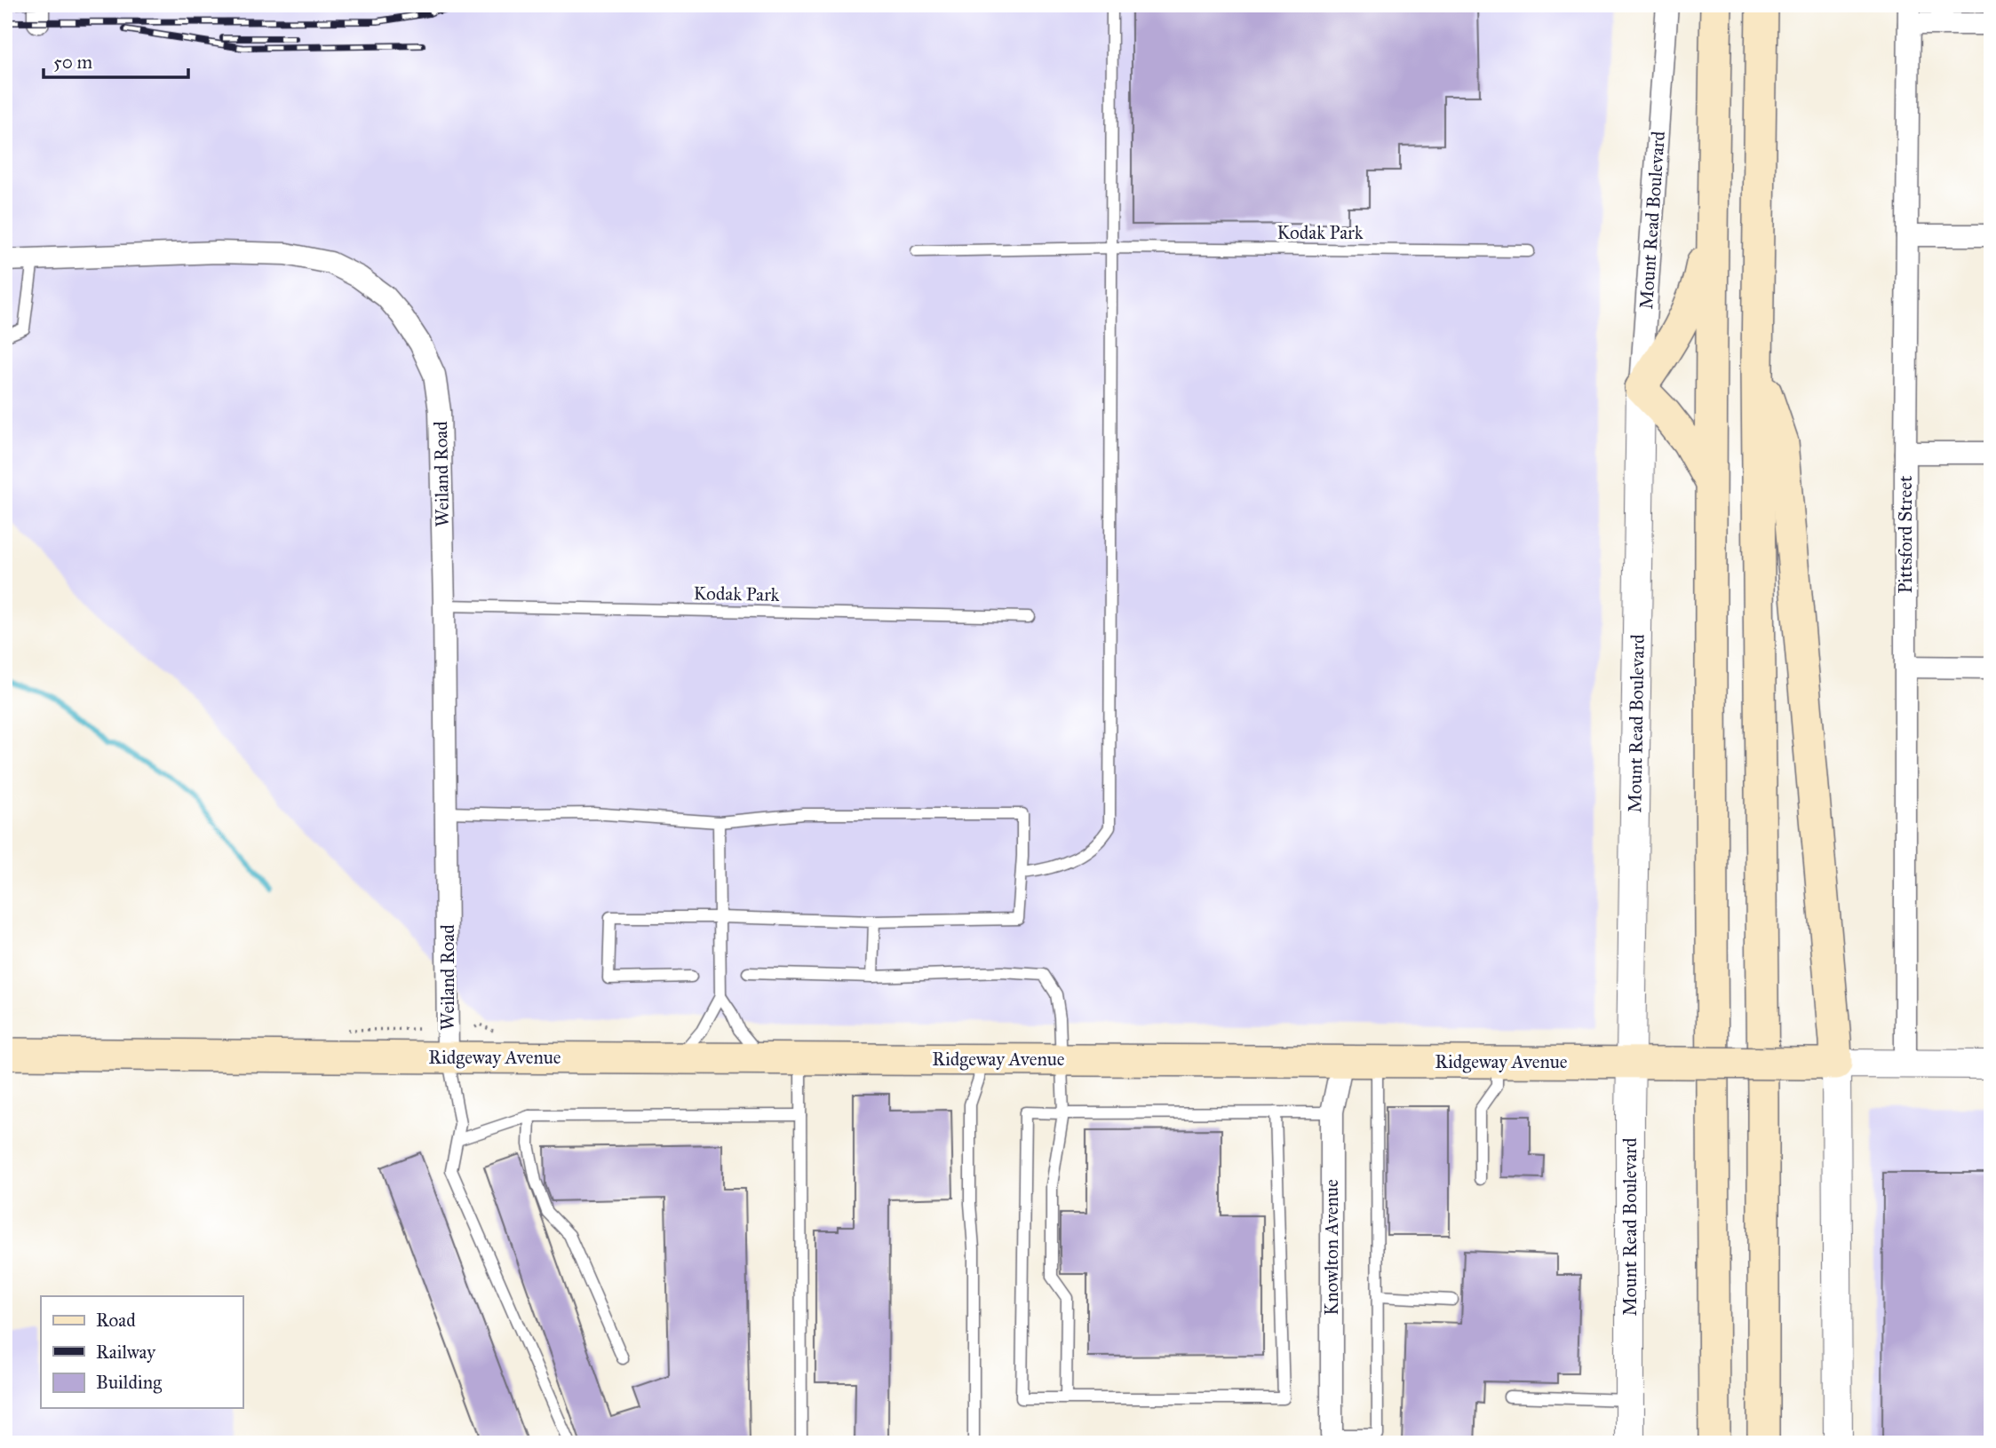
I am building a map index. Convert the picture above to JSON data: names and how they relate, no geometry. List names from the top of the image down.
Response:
{
  "streets": {
    "main road": ["Ridgeway Avenue"],
    "street": [
      "Mount Read Boulevard",
      "Weiland Road",
      "Pittsford Street",
      "Knowlton Avenue"
    ],
    "lane": ["Kodak Park"]
  },
  "crossings": [
    ["Mount Read Boulevard", "Ridgeway Avenue"],
    ["Kodak Park", "Weiland Road"],
    ["Weiland Road", "Ridgeway Avenue"],
    ["Pittsford Street", "Ridgeway Avenue"],
    ["Ridgeway Avenue", "Knowlton Avenue"]
  ],
  "legend": ["Road", "Railway", "Building"],
  "scale_bar": "50 m"
}
